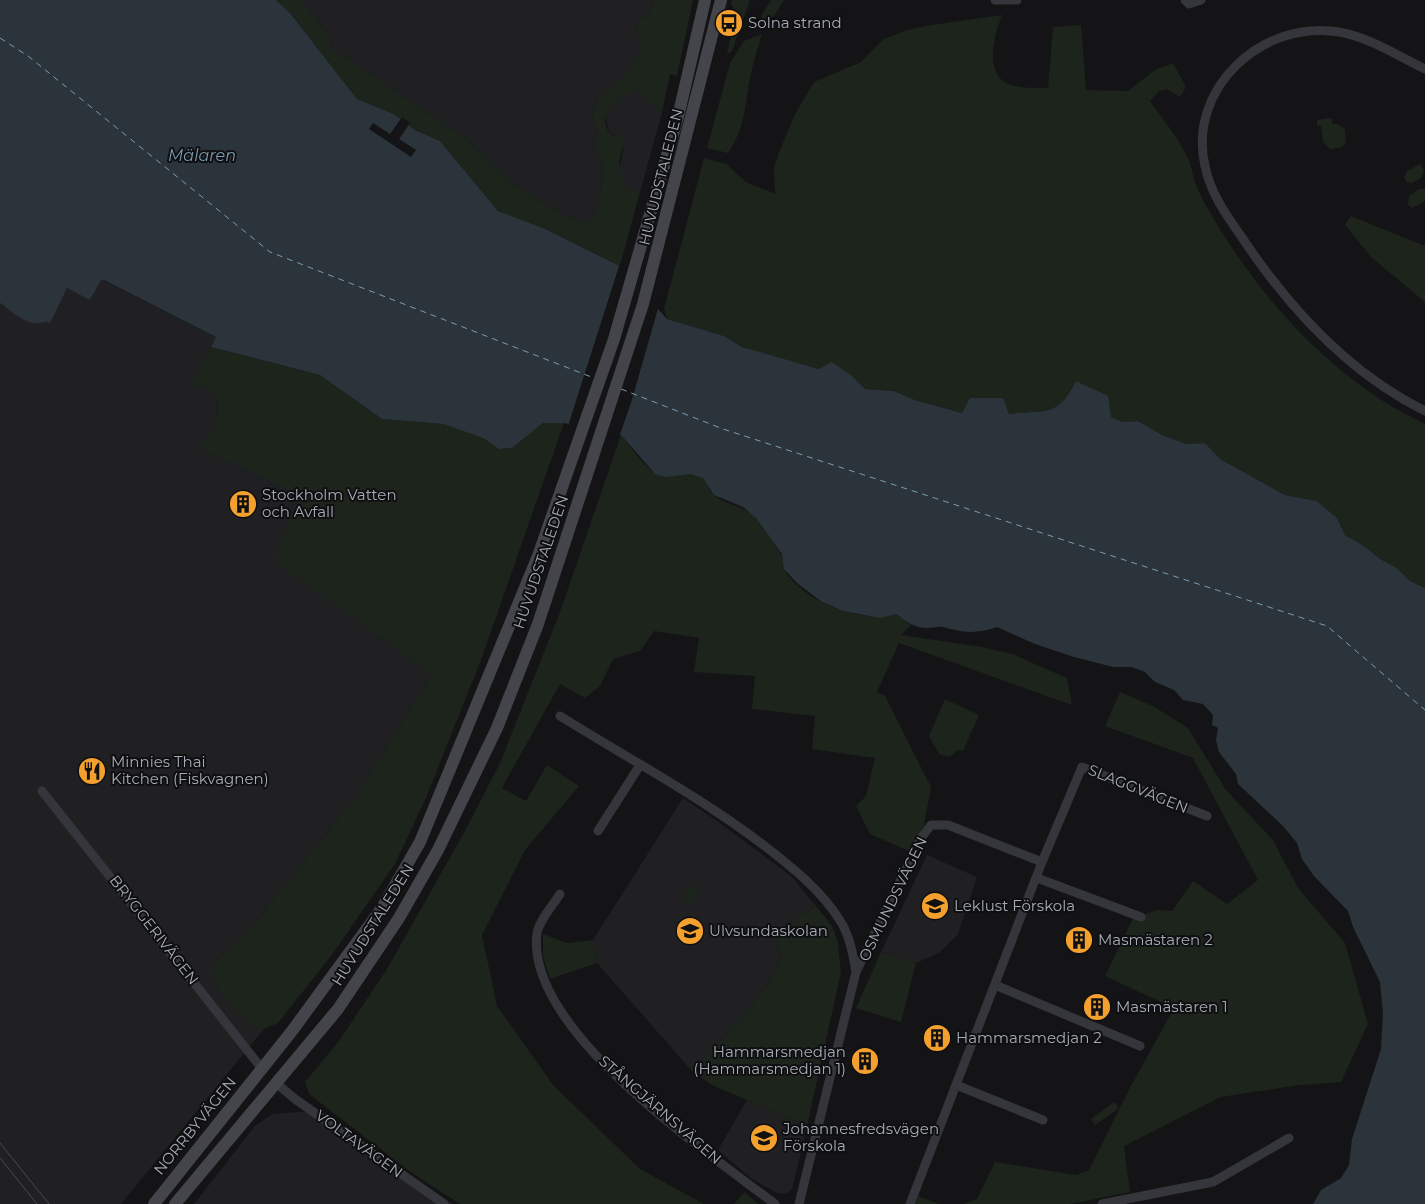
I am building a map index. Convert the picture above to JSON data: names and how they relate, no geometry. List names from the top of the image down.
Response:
{
  "streets": {
    "main road": ["HUVUDSTALEDEN", "NORRBYVÄGEN"],
    "street": [
      "SLAGGVÄGEN",
      "OSMUNDSVÄGEN",
      "BRYGGERIVÄGEN",
      "STÅNGJÄRNSVÄGEN",
      "VOLTAVÄGEN"
    ]
  },
  "crossings": [
    ["HUVUDSTALEDEN", "BRYGGERIVÄGEN"],
    ["HUVUDSTALEDEN", "NORRBYVÄGEN"],
    ["HUVUDSTALEDEN", "VOLTAVÄGEN"],
    ["SLAGGVÄGEN", "OSMUNDSVÄGEN"],
    ["BRYGGERIVÄGEN", "NORRBYVÄGEN"]
  ],
  "water": ["Mälaren"],
  "places": {
    "bus stop": ["Solna strand"],
    "building": [
      "Stockholm Vatten och Avfall",
      "Masmästaren 2",
      "Masmästaren 1",
      "Hammarsmedjan 2",
      "Hammarsmedjan (Hammarsmedjan 1)"
    ],
    "restaurant": ["Minnies Thai Kitchen (Fiskvagnen)"],
    "school or university": ["Leklust Förskola", "Ulvsundaskolan", "Johannesfredsvägen Förskola"]
  }
}
